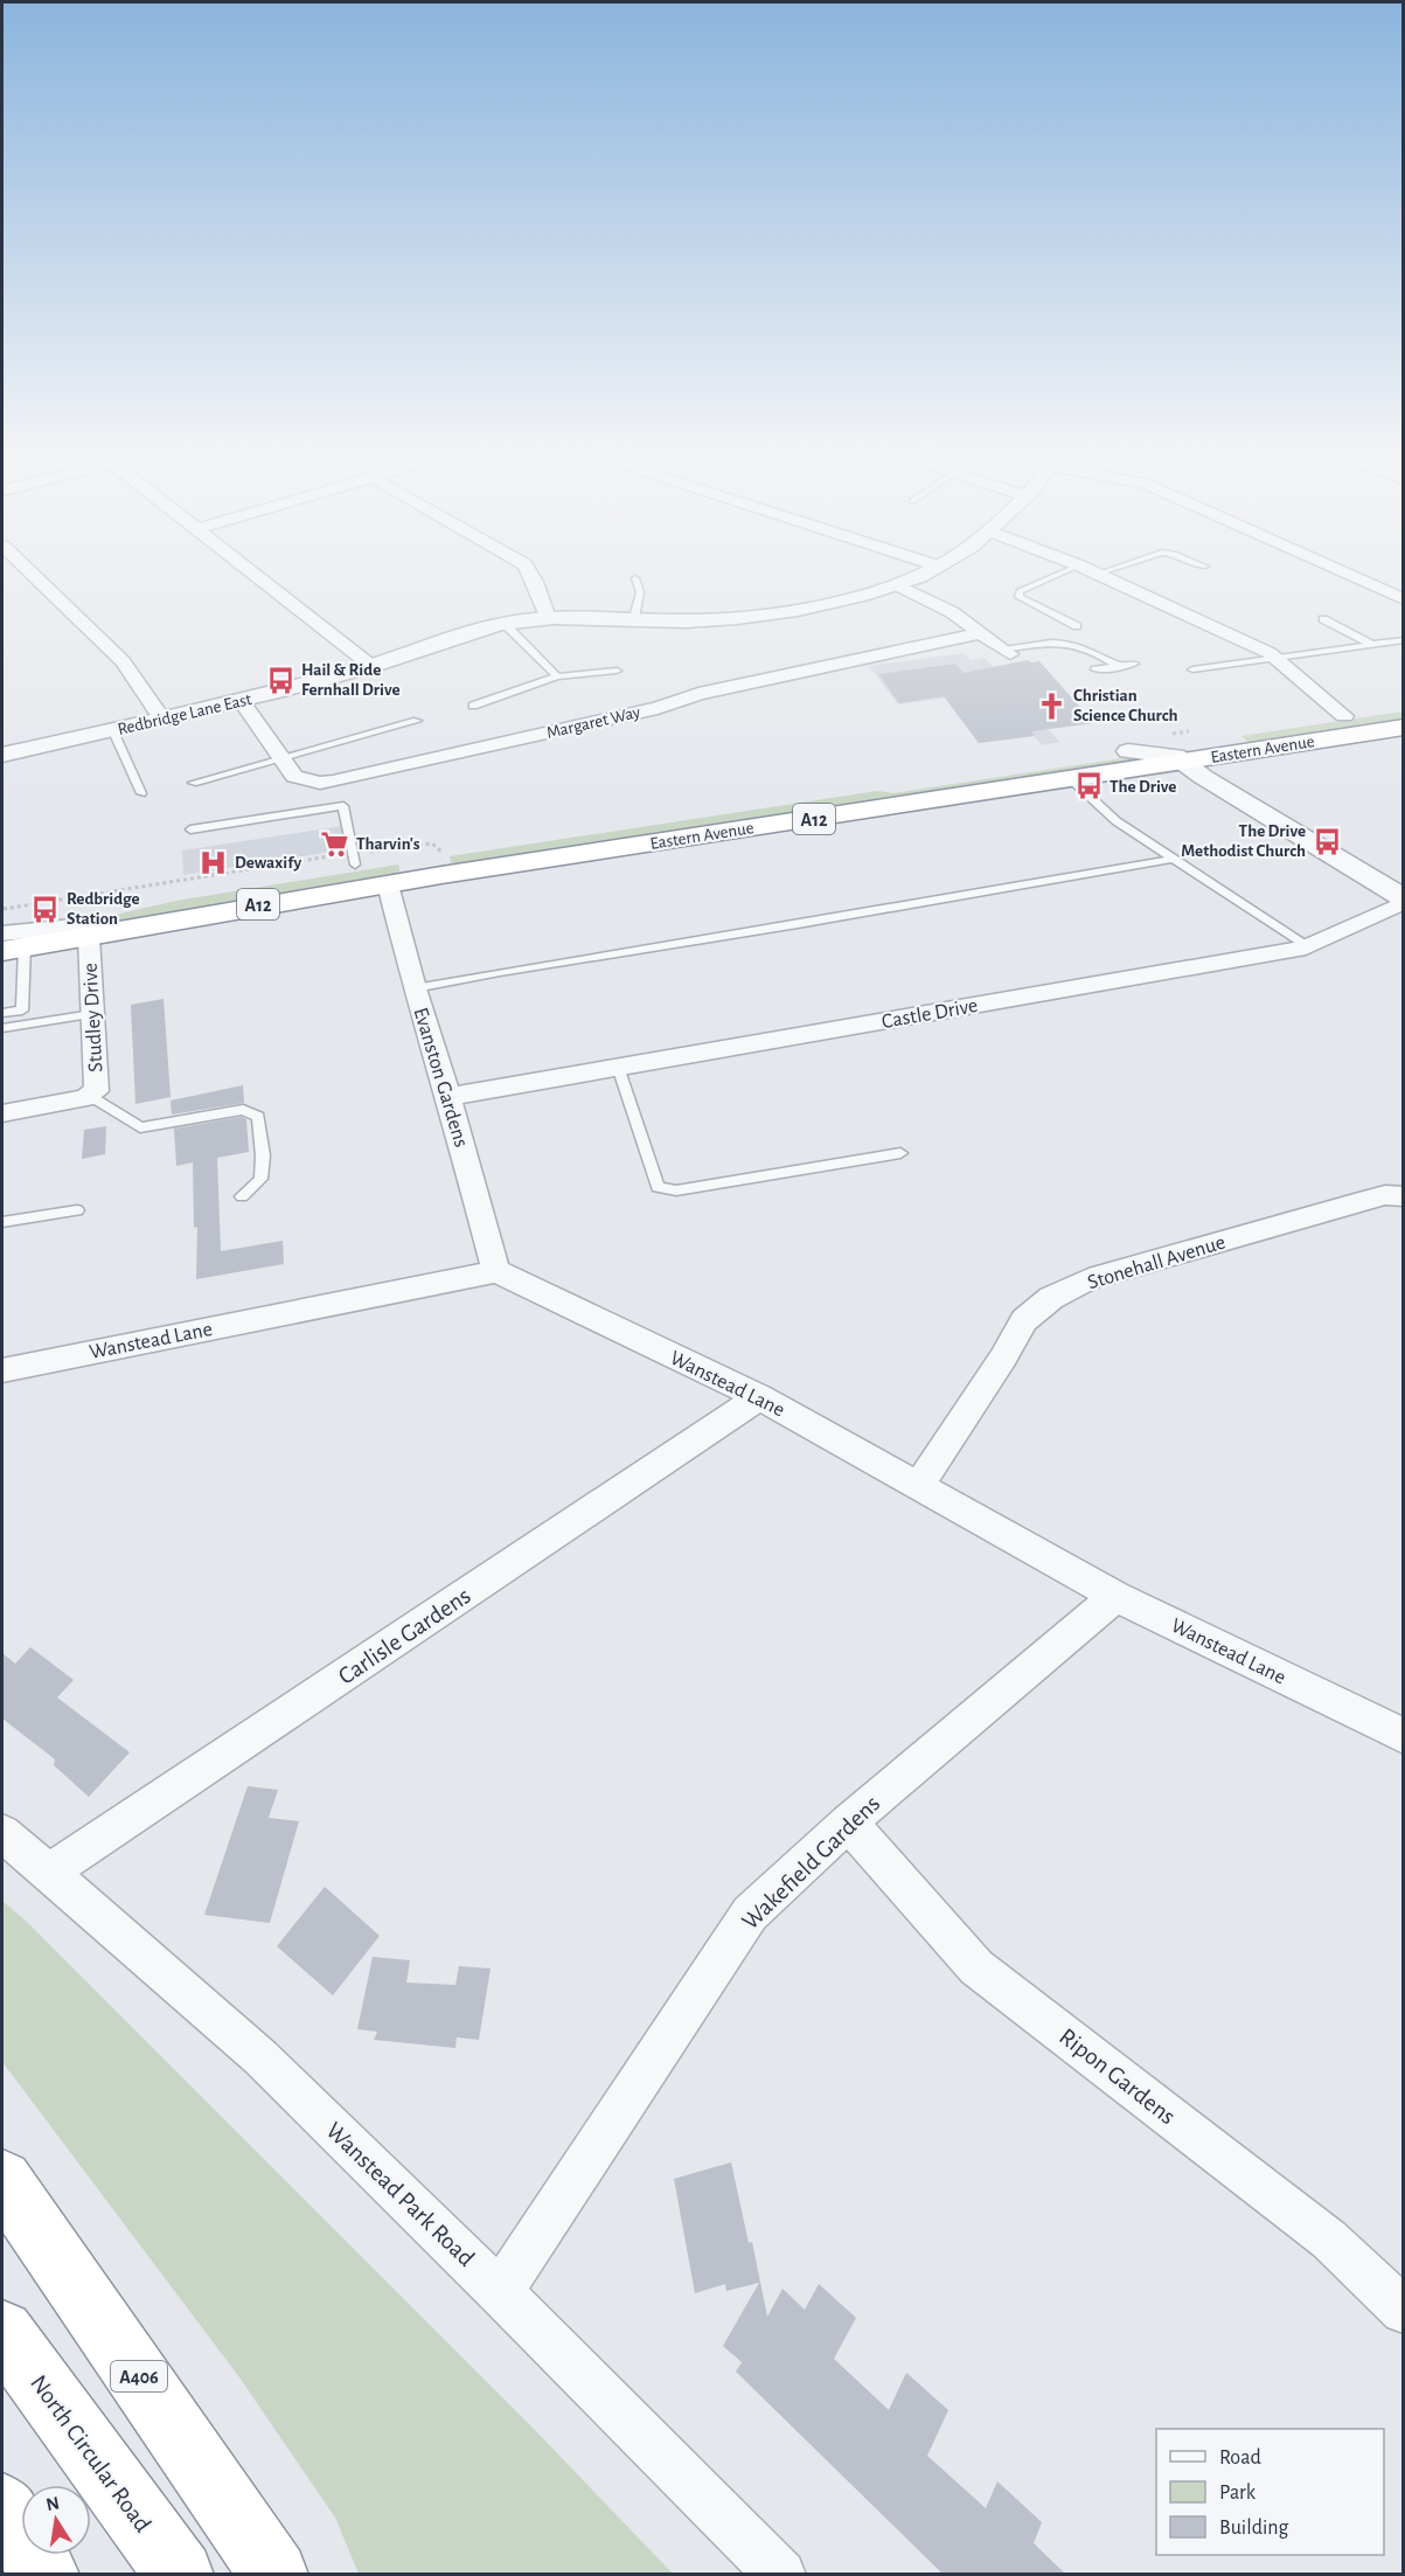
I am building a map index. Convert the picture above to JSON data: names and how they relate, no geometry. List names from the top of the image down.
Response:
{
  "streets": {
    "highway": [
      "Eastern Avenue",
      "A12",
      "A406",
      "North Circular Road"
    ],
    "street": [
      "Redbridge Lane East",
      "Margaret Way",
      "Castle Drive",
      "Studley Drive",
      "Evanston Gardens",
      "Stonehall Avenue",
      "Wanstead Lane",
      "Carlisle Gardens",
      "Wakefield Gardens",
      "Ripon Gardens",
      "Wanstead Park Road"
    ]
  },
  "crossings": [
    ["Redbridge Lane East", "Margaret Way"],
    ["Eastern Avenue", "Studley Drive"],
    ["Eastern Avenue", "Evanston Gardens"],
    ["Castle Drive", "Evanston Gardens"],
    ["Evanston Gardens", "Wanstead Lane"],
    ["Stonehall Avenue", "Wanstead Lane"],
    ["Wanstead Lane", "Carlisle Gardens"],
    ["Wanstead Lane", "Wakefield Gardens"],
    ["Carlisle Gardens", "Wanstead Park Road"],
    ["Wakefield Gardens", "Ripon Gardens"],
    ["Wakefield Gardens", "Wanstead Park Road"]
  ],
  "places": {
    "bus stop": [
      "Hail & Ride Fernhall Drive",
      "The Drive",
      "The Drive Methodist Church",
      "Redbridge Station"
    ],
    "church": ["Christian Science Church"],
    "supermarket": ["Tharvin's"],
    "hospital": ["Dewaxify"]
  },
  "legend": ["Road", "Park", "Building"],
  "north": "top"
}
